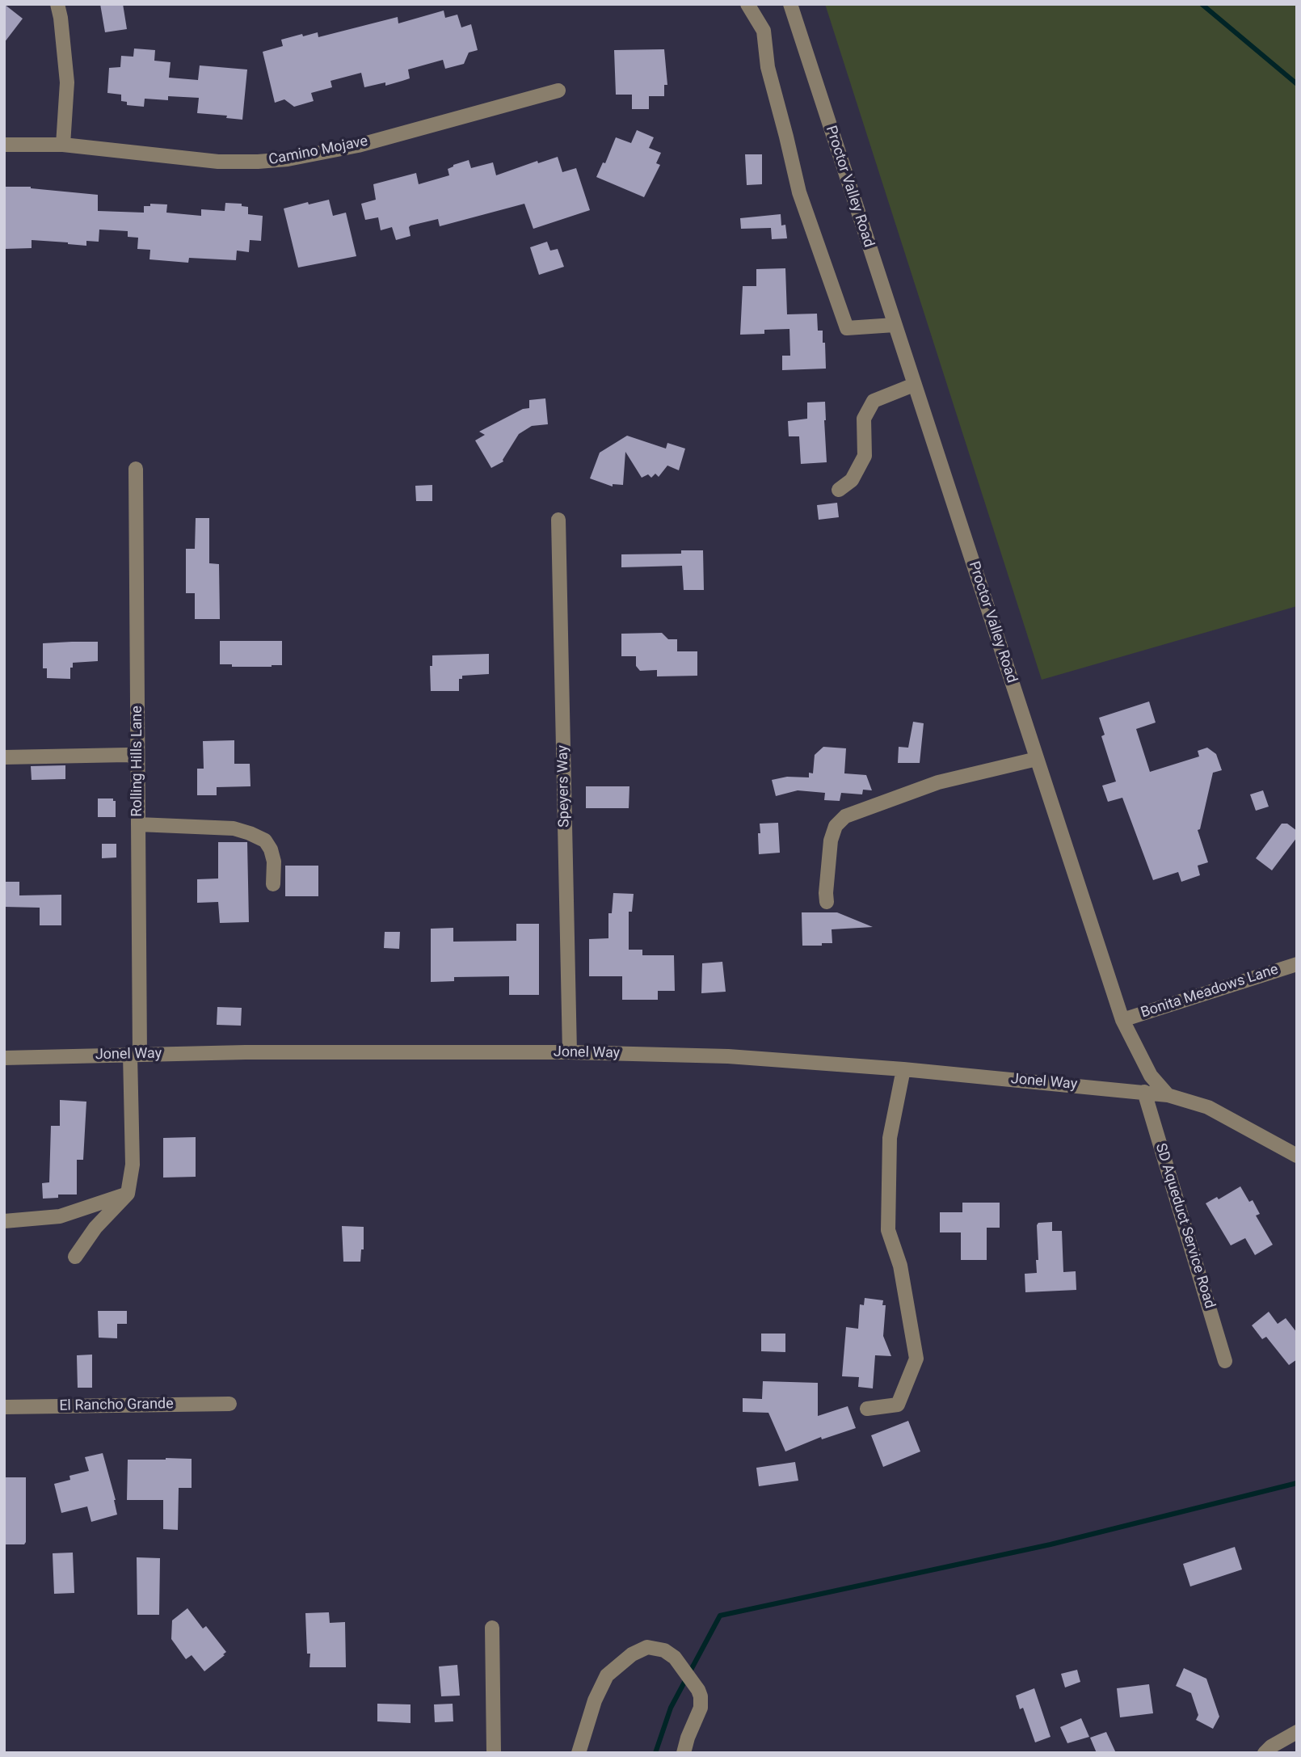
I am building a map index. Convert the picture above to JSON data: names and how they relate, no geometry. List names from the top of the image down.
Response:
{
  "streets": {
    "street": [
      "Camino Mojave",
      "Proctor Valley Road",
      "Rolling Hills Lane",
      "Speyers Way",
      "Bonita Meadows Lane",
      "Jonel Way",
      "SD Aqueduct Service Road",
      "El Rancho Grande"
    ]
  },
  "crossings": [
    ["Proctor Valley Road", "Bonita Meadows Lane"],
    ["Proctor Valley Road", "Jonel Way"],
    ["Rolling Hills Lane", "Jonel Way"],
    ["Speyers Way", "Jonel Way"],
    ["Jonel Way", "SD Aqueduct Service Road"]
  ]
}
